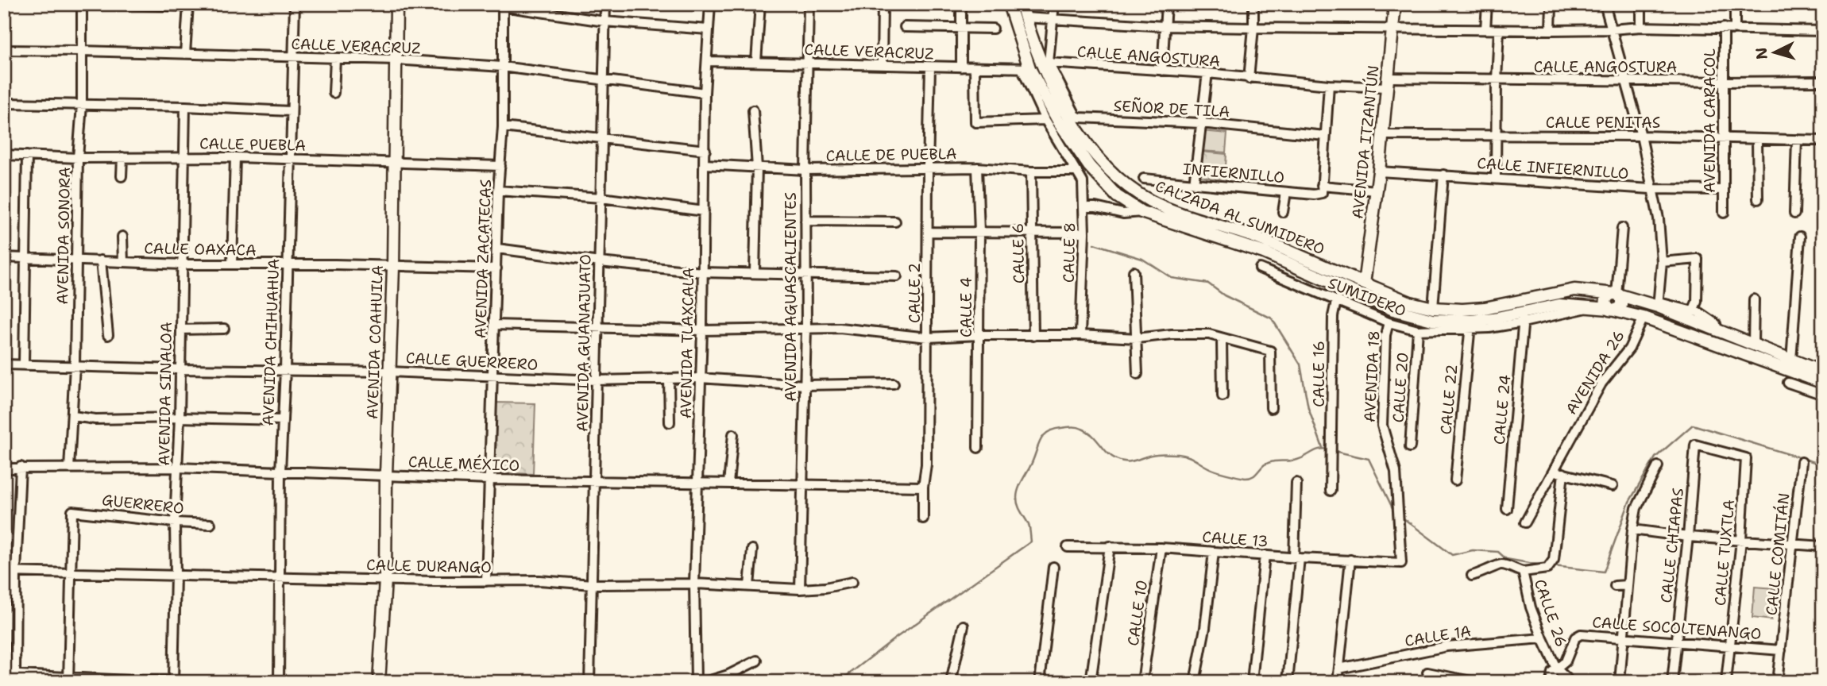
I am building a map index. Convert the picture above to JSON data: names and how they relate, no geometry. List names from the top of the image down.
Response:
{
  "streets": {
    "main road": ["AVENIDA ITZANTÚN", "CALZADA AL SUMIDERO", "AVENIDA COAHUILA"],
    "street": [
      "CALLE VERACRUZ",
      "CALLE ANGOSTURA",
      "SEÑOR DE TILA",
      "AVENIDA CARACOL",
      "CALLE PENITAS",
      "CALLE PUEBLA",
      "CALLE DE PUEBLA",
      "CALLE INFIERNILLO",
      "INFIERNILLO",
      "AVENIDA SONORA",
      "CALLE OAXACA",
      "CALLE 8",
      "CALLE 6",
      "AVENIDA ZACATECAS",
      "CALLE 2",
      "AVENIDA AGUASCALIENTES",
      "SUMIDERO",
      "CALLE 4",
      "AVENIDA CHIHUAHUA",
      "AVENIDA GUANAJUATO",
      "AVENIDA TLAXCALA",
      "CALLE GUERRERO",
      "AVENIDA 26",
      "CALLE 16",
      "AVENIDA 18",
      "CALLE 20",
      "AVENIDA SINALOA",
      "CALLE 22",
      "CALLE 24",
      "CALLE MÉXICO",
      "GUERRERO",
      "CALLE 13",
      "CALLE CHIAPAS",
      "CALLE TUXTLA",
      "CALLE COMITÁN",
      "CALLE DURANGO",
      "CALLE 10",
      "CALLE 26",
      "CALLE SOCOLTENANGO",
      "CALLE 1A"
    ]
  },
  "crossings": [
    ["CALLE VERACRUZ", "CALZADA AL SUMIDERO"],
    ["CALLE VERACRUZ", "AVENIDA SONORA"],
    ["CALLE VERACRUZ", "CALLE 8"],
    ["CALLE VERACRUZ", "AVENIDA ZACATECAS"],
    ["CALLE VERACRUZ", "CALLE 2"],
    ["CALLE VERACRUZ", "AVENIDA AGUASCALIENTES"],
    ["CALLE VERACRUZ", "AVENIDA CHIHUAHUA"],
    ["CALLE VERACRUZ", "AVENIDA COAHUILA"],
    ["CALLE VERACRUZ", "AVENIDA GUANAJUATO"],
    ["CALLE VERACRUZ", "AVENIDA TLAXCALA"],
    ["CALLE ANGOSTURA", "SEÑOR DE TILA"],
    ["CALLE ANGOSTURA", "AVENIDA CARACOL"],
    ["CALLE ANGOSTURA", "AVENIDA ITZANTÚN"],
    ["CALLE ANGOSTURA", "CALZADA AL SUMIDERO"],
    ["SEÑOR DE TILA", "CALZADA AL SUMIDERO"],
    ["AVENIDA CARACOL", "CALLE PENITAS"],
    ["AVENIDA CARACOL", "CALLE INFIERNILLO"],
    ["CALLE PENITAS", "AVENIDA ITZANTÚN"],
    ["AVENIDA ITZANTÚN", "CALLE INFIERNILLO"],
    ["AVENIDA ITZANTÚN", "INFIERNILLO"],
    ["AVENIDA ITZANTÚN", "CALZADA AL SUMIDERO"],
    ["CALLE PUEBLA", "AVENIDA SONORA"],
    ["CALLE PUEBLA", "AVENIDA ZACATECAS"],
    ["CALLE PUEBLA", "AVENIDA CHIHUAHUA"],
    ["CALLE PUEBLA", "AVENIDA COAHUILA"],
    ["CALLE PUEBLA", "AVENIDA SINALOA"],
    ["CALLE DE PUEBLA", "CALLE 8"],
    ["CALLE DE PUEBLA", "CALLE 6"],
    ["CALLE DE PUEBLA", "CALLE 2"],
    ["CALLE DE PUEBLA", "AVENIDA AGUASCALIENTES"],
    ["CALLE DE PUEBLA", "CALLE 4"],
    ["CALLE DE PUEBLA", "AVENIDA TLAXCALA"],
    ["CALZADA AL SUMIDERO", "CALLE 8"],
    ["CALZADA AL SUMIDERO", "SUMIDERO"],
    ["CALZADA AL SUMIDERO", "AVENIDA 26"],
    ["CALZADA AL SUMIDERO", "CALLE 22"],
    ["CALZADA AL SUMIDERO", "CALLE 24"],
    ["AVENIDA SONORA", "CALLE OAXACA"],
    ["AVENIDA SONORA", "CALLE GUERRERO"],
    ["AVENIDA SONORA", "CALLE MÉXICO"],
    ["CALLE OAXACA", "AVENIDA ZACATECAS"],
    ["CALLE OAXACA", "AVENIDA CHIHUAHUA"],
    ["CALLE OAXACA", "AVENIDA COAHUILA"],
    ["CALLE OAXACA", "AVENIDA SINALOA"],
    ["AVENIDA ZACATECAS", "CALLE GUERRERO"],
    ["AVENIDA ZACATECAS", "CALLE MÉXICO"],
    ["AVENIDA ZACATECAS", "CALLE DURANGO"],
    ["CALLE 2", "CALLE MÉXICO"],
    ["AVENIDA AGUASCALIENTES", "CALLE GUERRERO"],
    ["AVENIDA AGUASCALIENTES", "CALLE MÉXICO"],
    ["AVENIDA AGUASCALIENTES", "CALLE DURANGO"],
    ["SUMIDERO", "CALLE 16"],
    ["SUMIDERO", "AVENIDA 18"],
    ["SUMIDERO", "CALLE 20"],
    ["SUMIDERO", "CALLE 22"],
    ["AVENIDA CHIHUAHUA", "CALLE GUERRERO"],
    ["AVENIDA CHIHUAHUA", "CALLE MÉXICO"],
    ["AVENIDA CHIHUAHUA", "CALLE DURANGO"],
    ["AVENIDA COAHUILA", "CALLE GUERRERO"],
    ["AVENIDA COAHUILA", "CALLE MÉXICO"],
    ["AVENIDA COAHUILA", "CALLE DURANGO"],
    ["AVENIDA GUANAJUATO", "CALLE GUERRERO"],
    ["AVENIDA GUANAJUATO", "CALLE MÉXICO"],
    ["AVENIDA GUANAJUATO", "CALLE DURANGO"],
    ["AVENIDA TLAXCALA", "CALLE GUERRERO"],
    ["AVENIDA TLAXCALA", "CALLE MÉXICO"],
    ["AVENIDA TLAXCALA", "CALLE DURANGO"],
    ["CALLE GUERRERO", "AVENIDA SINALOA"],
    ["AVENIDA 18", "CALLE 13"],
    ["AVENIDA SINALOA", "CALLE MÉXICO"],
    ["AVENIDA SINALOA", "GUERRERO"],
    ["AVENIDA SINALOA", "CALLE DURANGO"],
    ["GUERRERO", "CALLE DURANGO"],
    ["CALLE 13", "CALLE 10"],
    ["CALLE CHIAPAS", "CALLE TUXTLA"],
    ["CALLE CHIAPAS", "CALLE SOCOLTENANGO"],
    ["CALLE TUXTLA", "CALLE SOCOLTENANGO"],
    ["CALLE COMITÁN", "CALLE SOCOLTENANGO"],
    ["CALLE 26", "CALLE SOCOLTENANGO"],
    ["CALLE 26", "CALLE 1A"]
  ],
  "north": "left"
}
